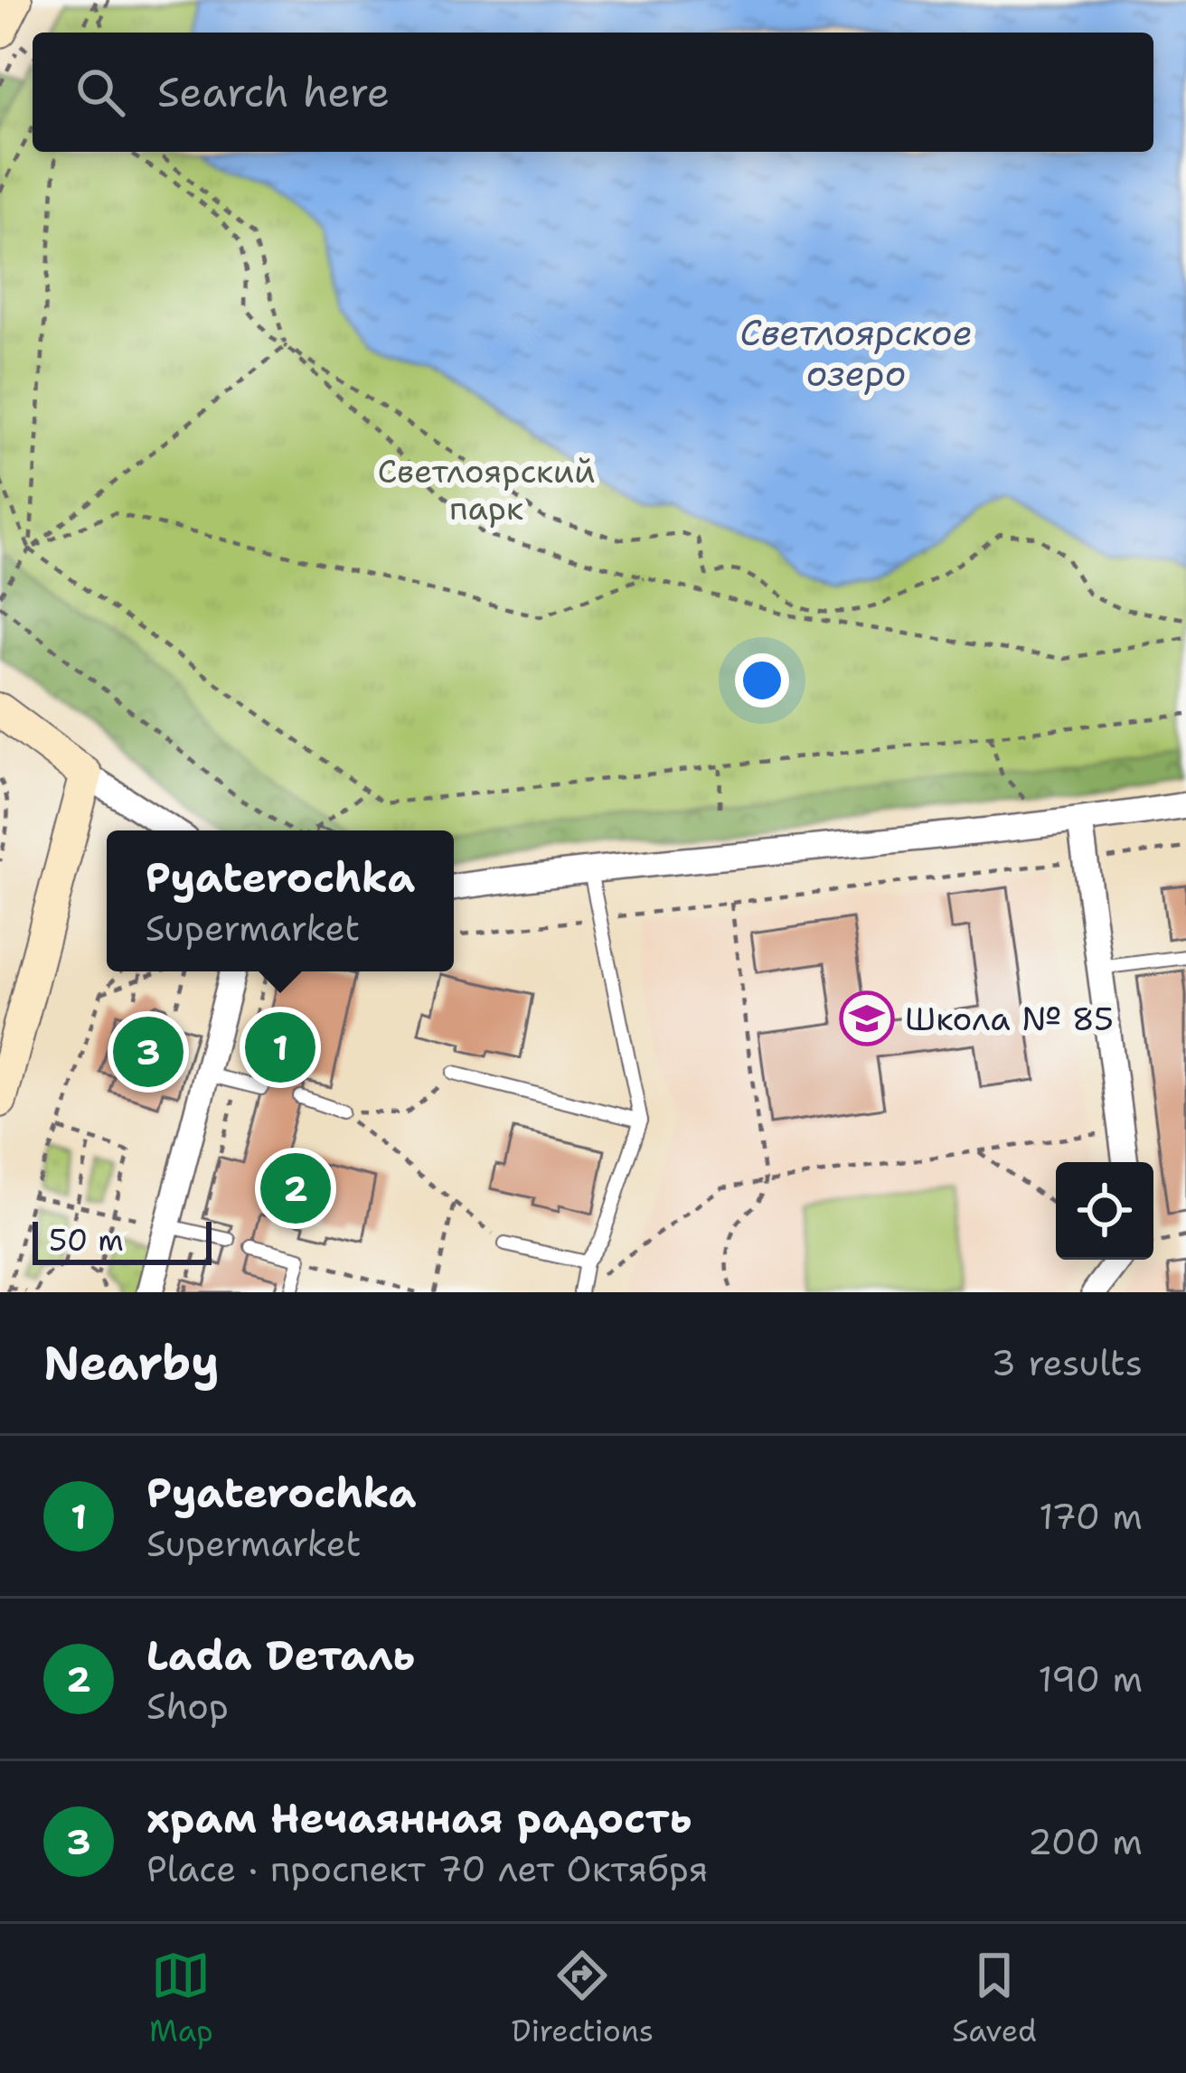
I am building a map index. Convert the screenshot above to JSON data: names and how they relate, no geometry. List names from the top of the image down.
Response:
{
  "water": ["Светлоярское озеро"],
  "parks": ["Светлоярский парк"],
  "places": {
    "school or university": ["Школа № 85"]
  },
  "scale_bar": "50 m",
  "page": {
    "search": "Search here",
    "popup": ["Pyaterochka", "Supermarket"],
    "pins": ["1", "3", "2"],
    "scale": "50 m",
    "heading": ["Nearby", "3 results"],
    "list": [
      {
        "mark": "1",
        "name": "Pyaterochka",
        "note": "Supermarket",
        "value": "170 m"
      },
      {
        "mark": "2",
        "name": "Lada Dеталь",
        "note": "Shop",
        "value": "190 m"
      },
      {
        "mark": "3",
        "name": "храм Нечаянная радость",
        "note": "Place · проспект 70 лет Октября",
        "value": "200 m"
      }
    ],
    "nav": ["Map", "Directions", "Saved"]
  }
}
